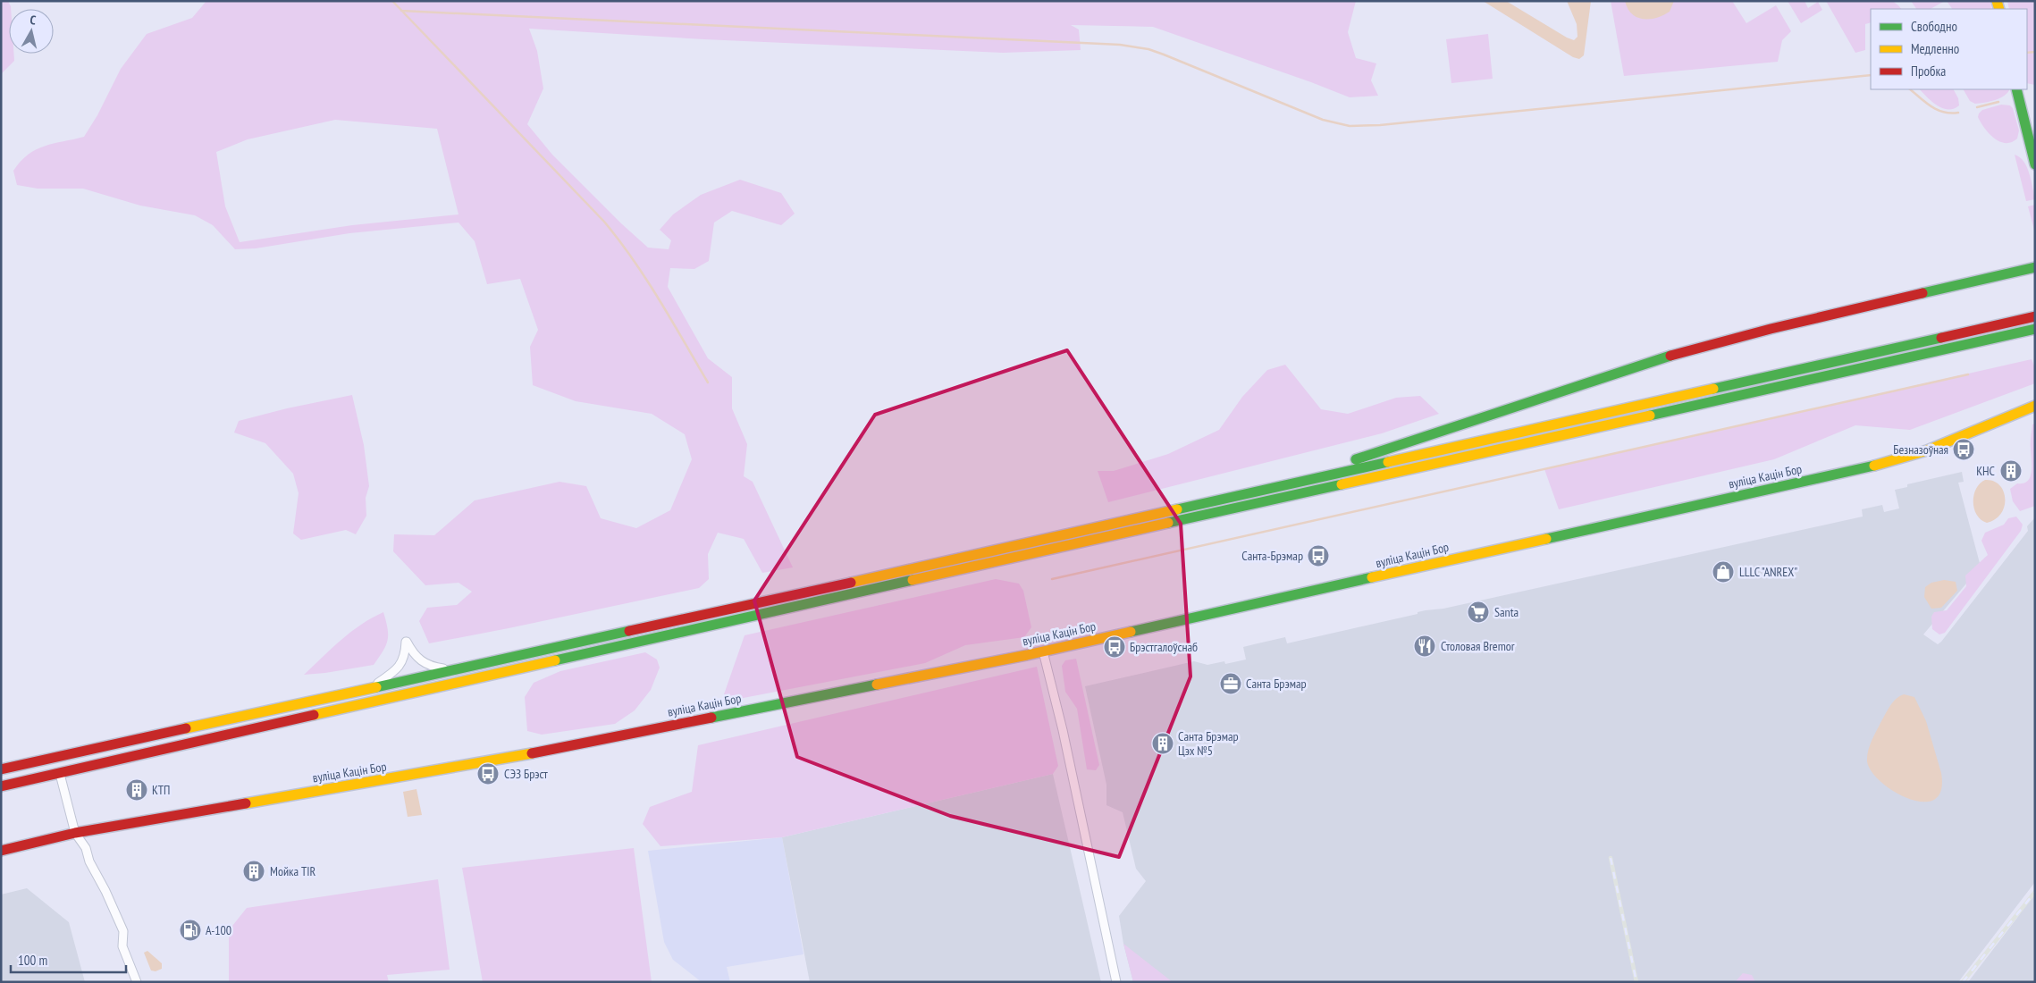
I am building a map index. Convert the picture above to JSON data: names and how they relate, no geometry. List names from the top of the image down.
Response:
{
  "streets": {
    "main road": ["вуліца Кацін Бор"]
  },
  "places": {
    "bus stop": [
      "Безназоўная",
      "Санта-Брэмар",
      "Брэстгалоўснаб",
      "СЭЗ Брэст"
    ],
    "building": [
      "КНС",
      "Санта Брэмар Цэх №5",
      "КТП",
      "Мойка TIR"
    ],
    "shop": ["LLLC \"ANREX\""],
    "supermarket": ["Santa"],
    "restaurant": ["Столовая Bremor"],
    "office": ["Санта Брэмар"],
    "fuel station": ["А-100"]
  },
  "legend": ["Свободно", "Медленно", "Пробка"],
  "scale_bar": "100 m",
  "north": "top"
}
